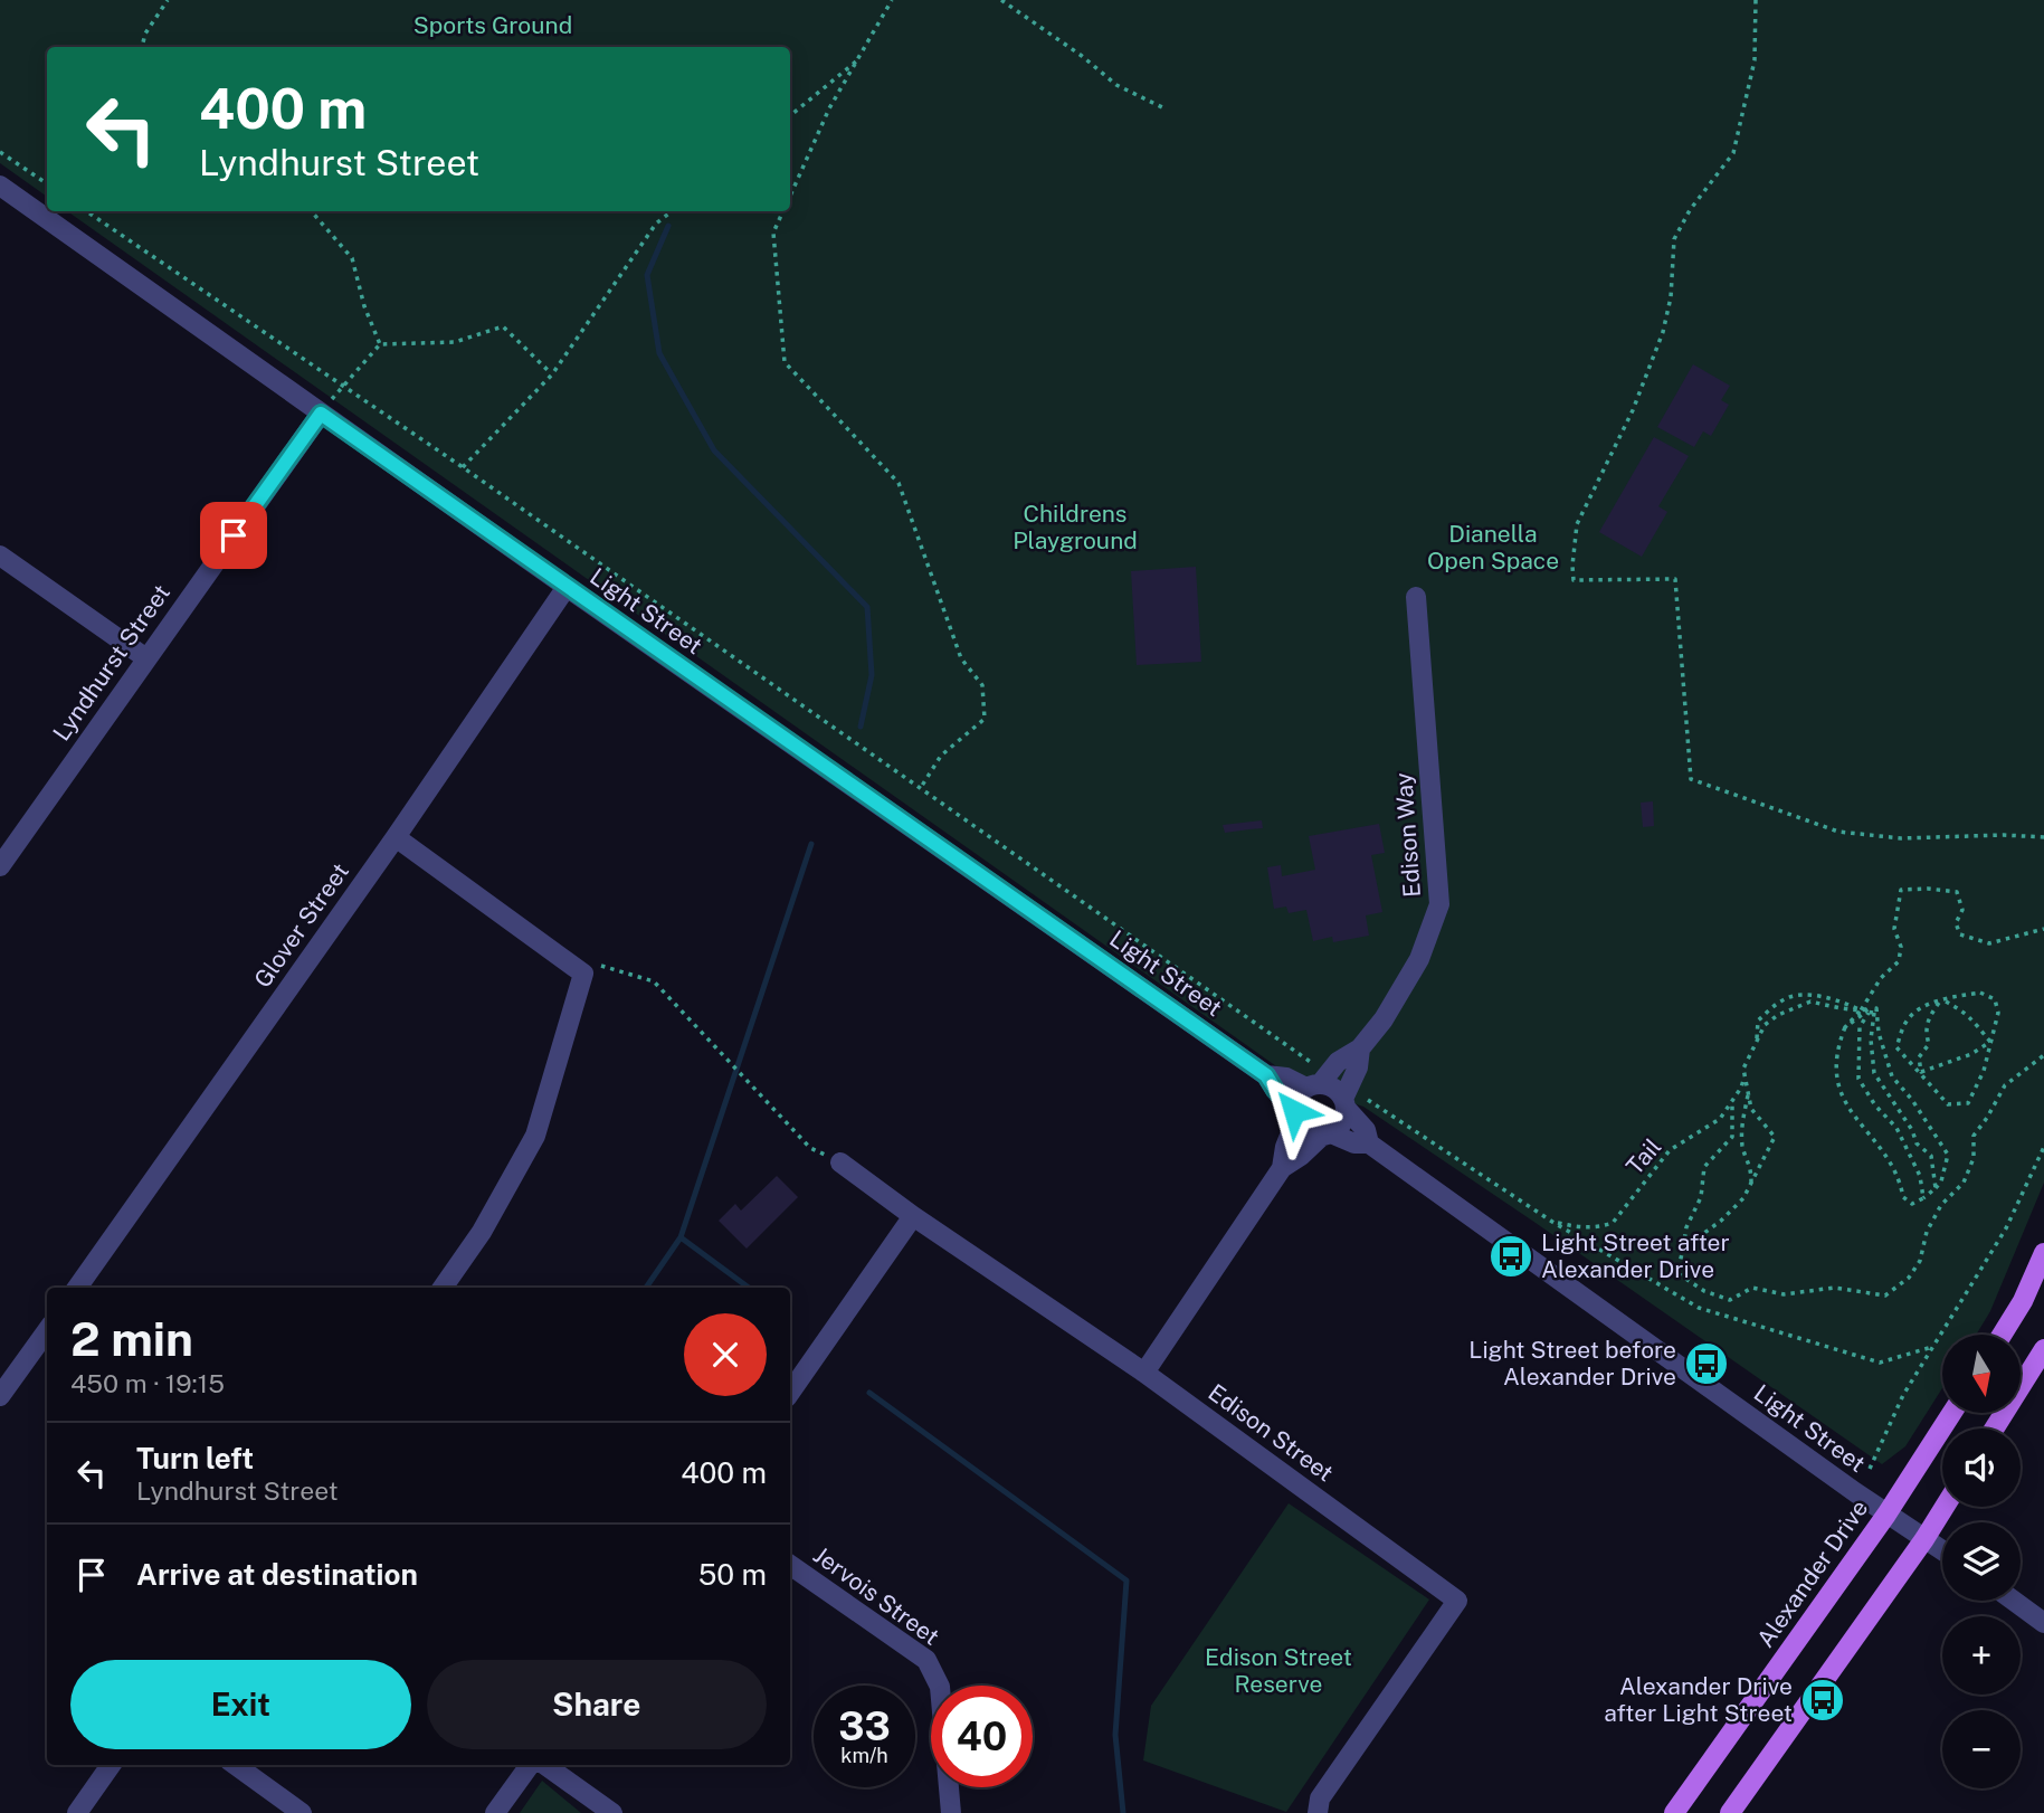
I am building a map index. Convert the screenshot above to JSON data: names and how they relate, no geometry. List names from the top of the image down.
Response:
{
  "streets": {
    "main road": ["Alexander Drive"],
    "street": [
      "Light Street",
      "Lyndhurst Street",
      "Edison Way",
      "Glover Street",
      "Edison Street",
      "Jervois Street"
    ],
    "path": ["Tail"]
  },
  "crossings": [
    ["Light Street", "Lyndhurst Street"],
    ["Light Street", "Edison Way"],
    ["Light Street", "Glover Street"],
    ["Light Street", "Alexander Drive"]
  ],
  "parks": [
    "Sports Ground",
    "Childrens Playground",
    "Dianella Open Space",
    "Edison Street Reserve"
  ],
  "places": {
    "bus stop": ["Light Street after Alexander Drive", "Light Street before Alexander Drive", "Alexander Drive after Light Street"]
  },
  "north": "bottom",
  "page": {
    "turn": ["400 m", "Lyndhurst Street"],
    "heading": ["2 min", "450 m · 19:15"],
    "map_buttons": ["+", "−"],
    "list": [
      {
        "name": "Turn left",
        "note": "Lyndhurst Street",
        "value": "400 m"
      },
      {
        "name": "Arrive at destination",
        "value": "50 m"
      }
    ],
    "buttons": ["Exit", "Share"],
    "speed": "33 km/h",
    "limit": "40"
  }
}
